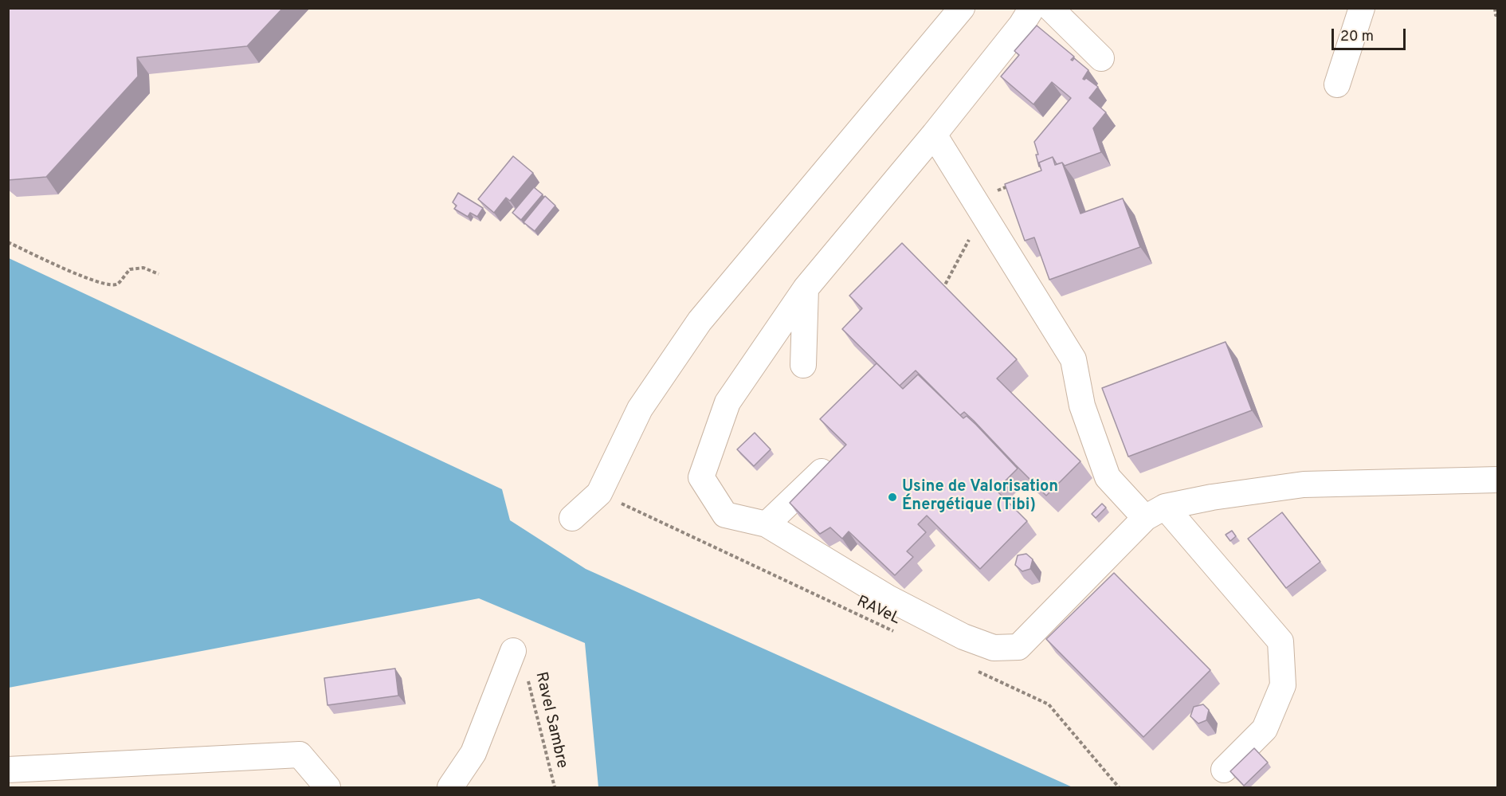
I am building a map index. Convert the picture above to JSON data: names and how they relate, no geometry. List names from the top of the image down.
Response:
{
  "streets": {
    "path": ["RAVeL", "Ravel Sambre"]
  },
  "places": ["Usine de Valorisation Énergétique (Tibi)"],
  "scale_bar": "20 m"
}
